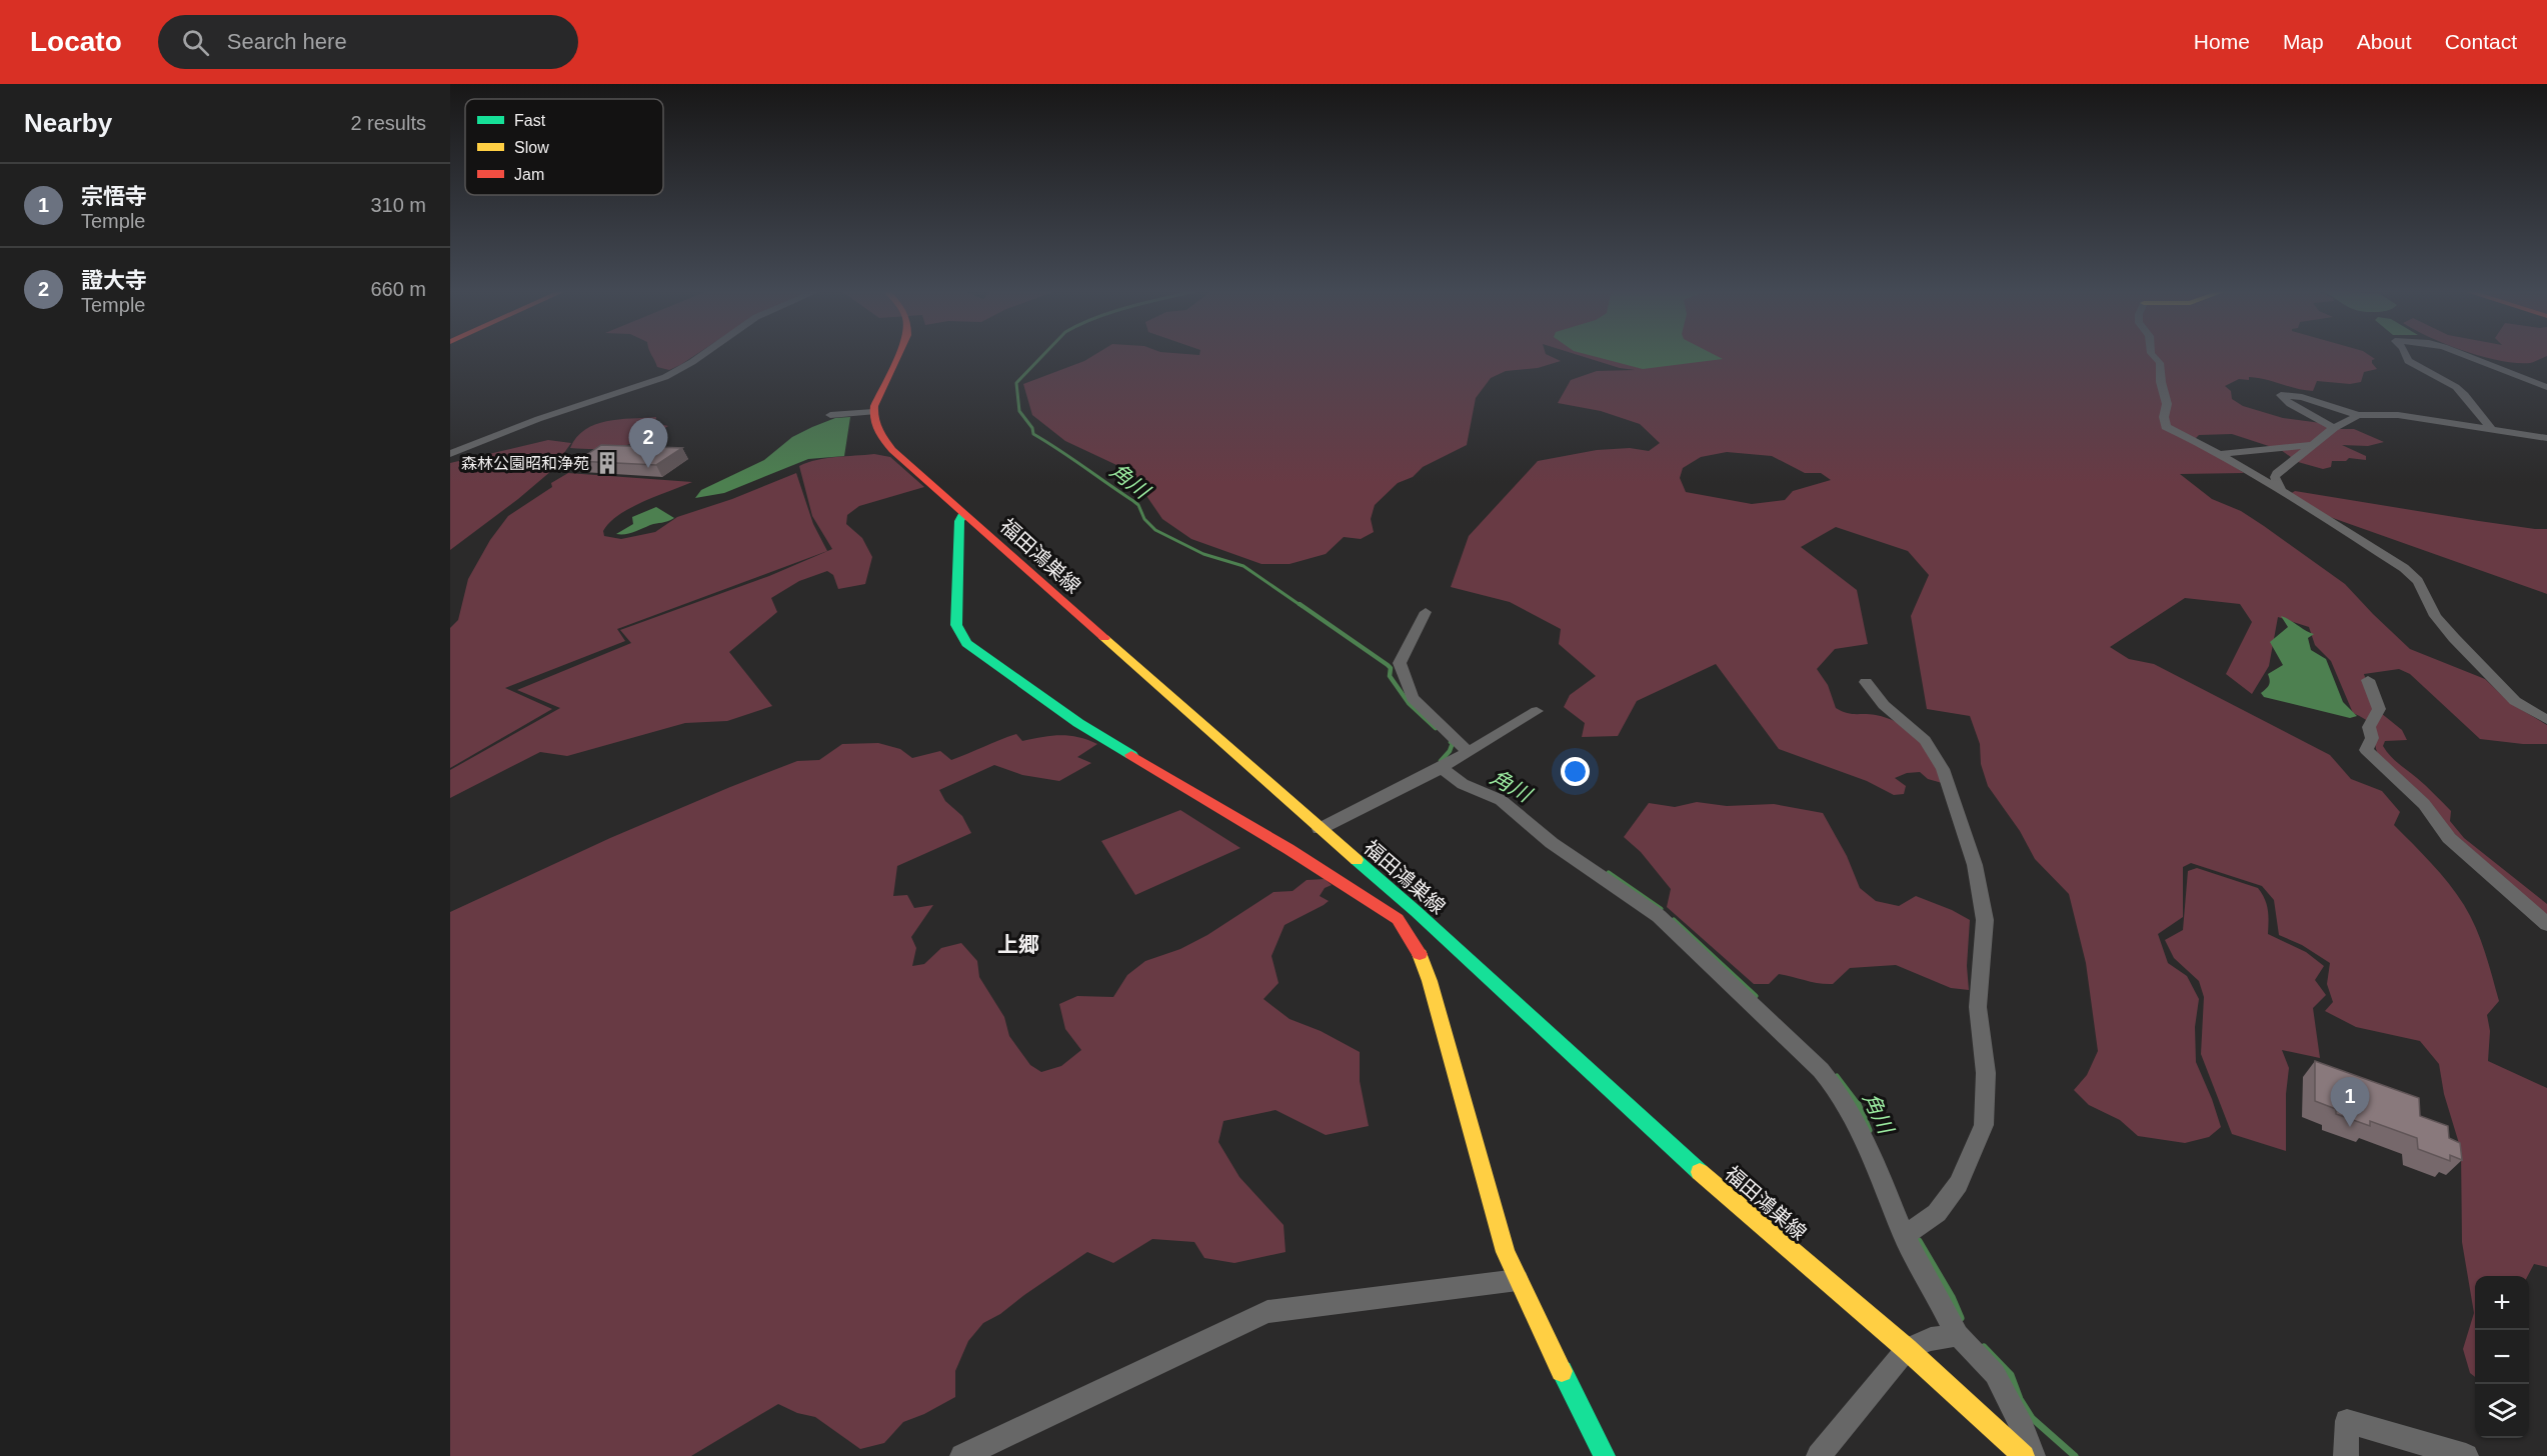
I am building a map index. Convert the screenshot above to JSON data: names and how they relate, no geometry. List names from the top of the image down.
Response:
{
  "streets": {
    "main road": ["福田鴻巣線"]
  },
  "districts": ["上郷"],
  "water": ["角川"],
  "places": {
    "building": ["森林公園昭和浄苑"]
  },
  "legend": ["Fast", "Slow", "Jam"],
  "page": {
    "header": "Locato",
    "search": "Search here",
    "nav": [
      "Home",
      "Map",
      "About",
      "Contact"
    ],
    "heading": ["Nearby", "2 results"],
    "list": [
      {
        "mark": "1",
        "name": "宗悟寺",
        "note": "Temple",
        "value": "310 m"
      },
      {
        "mark": "2",
        "name": "證大寺",
        "note": "Temple",
        "value": "660 m"
      }
    ],
    "pins": ["2", "1"],
    "map_buttons": ["+", "−"]
  }
}
